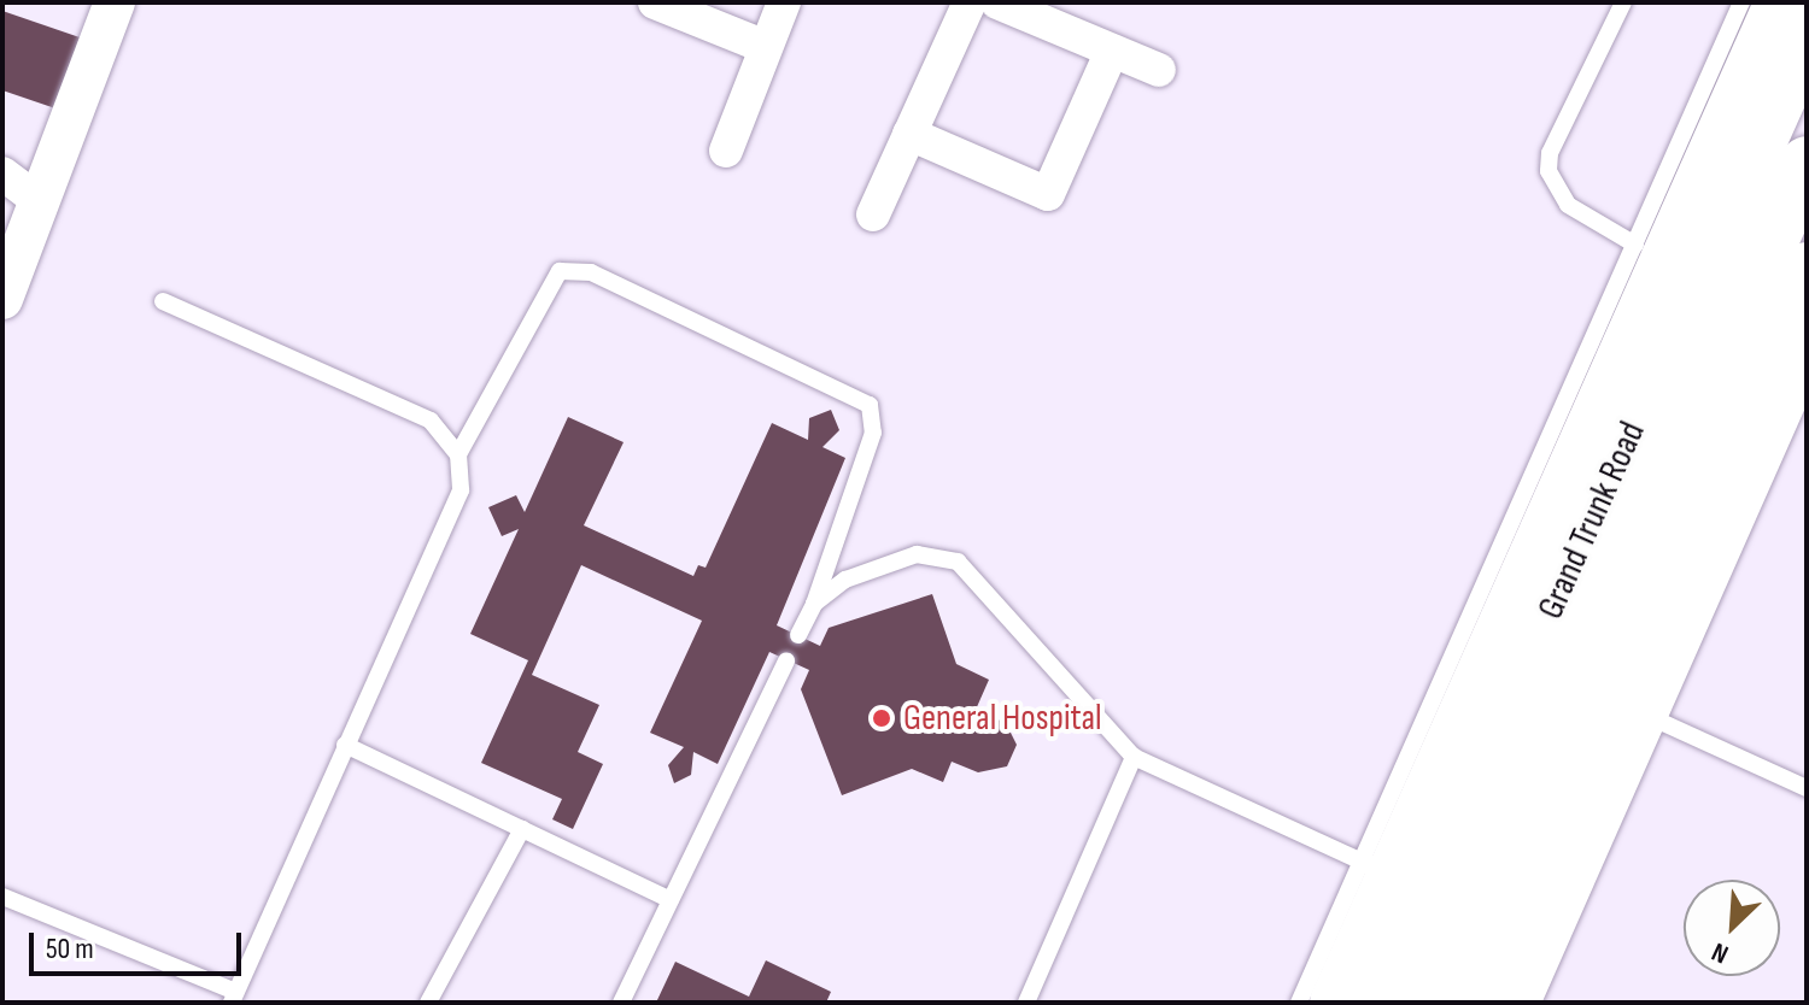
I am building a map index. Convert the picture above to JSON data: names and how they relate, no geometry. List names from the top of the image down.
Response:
{
  "streets": {
    "highway": ["Grand Trunk Road"]
  },
  "places": ["General Hospital"],
  "scale_bar": "50 m",
  "north": "bottom left"
}
